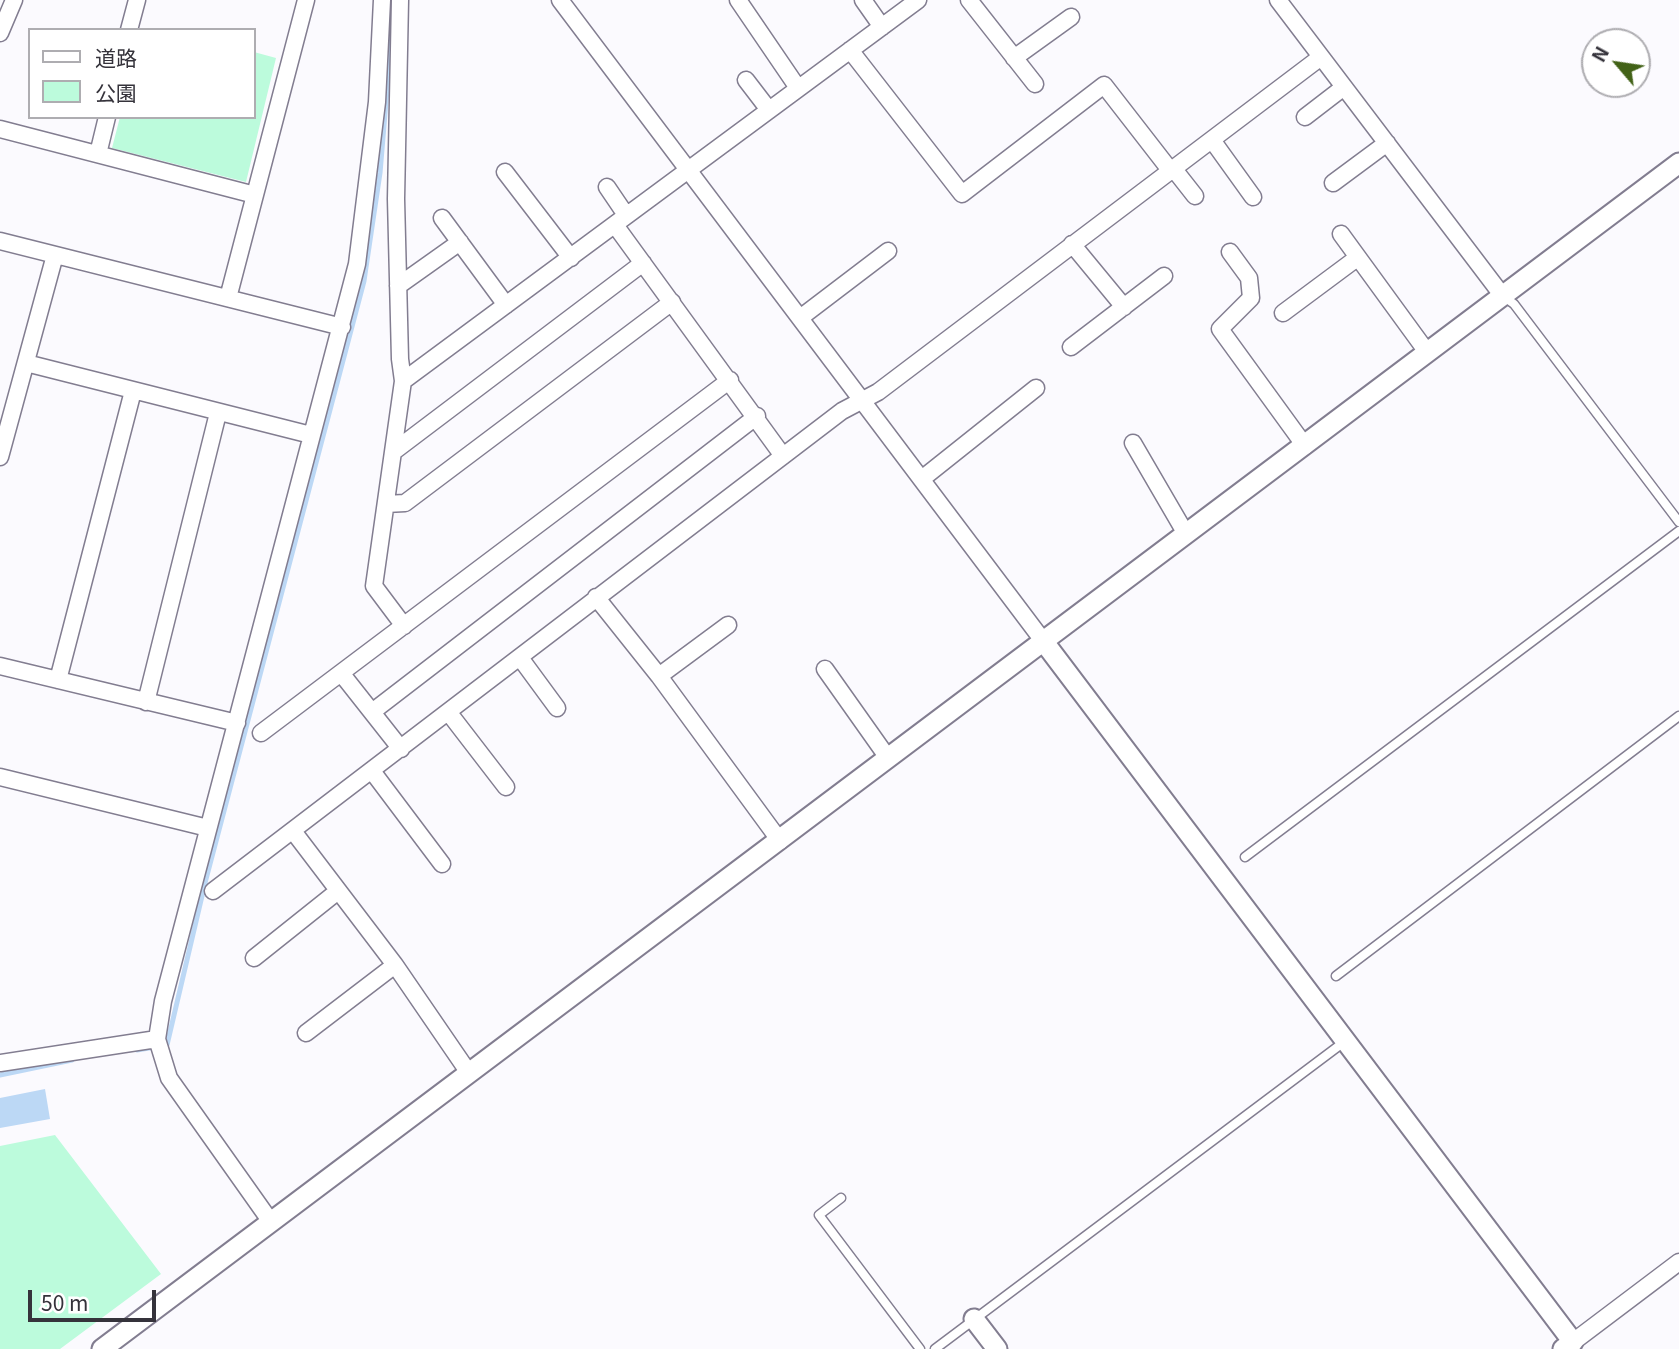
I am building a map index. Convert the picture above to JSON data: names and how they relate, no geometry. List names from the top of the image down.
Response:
{
  "legend": ["道路", "公園"],
  "scale_bar": "50 m",
  "north": "top left"
}
